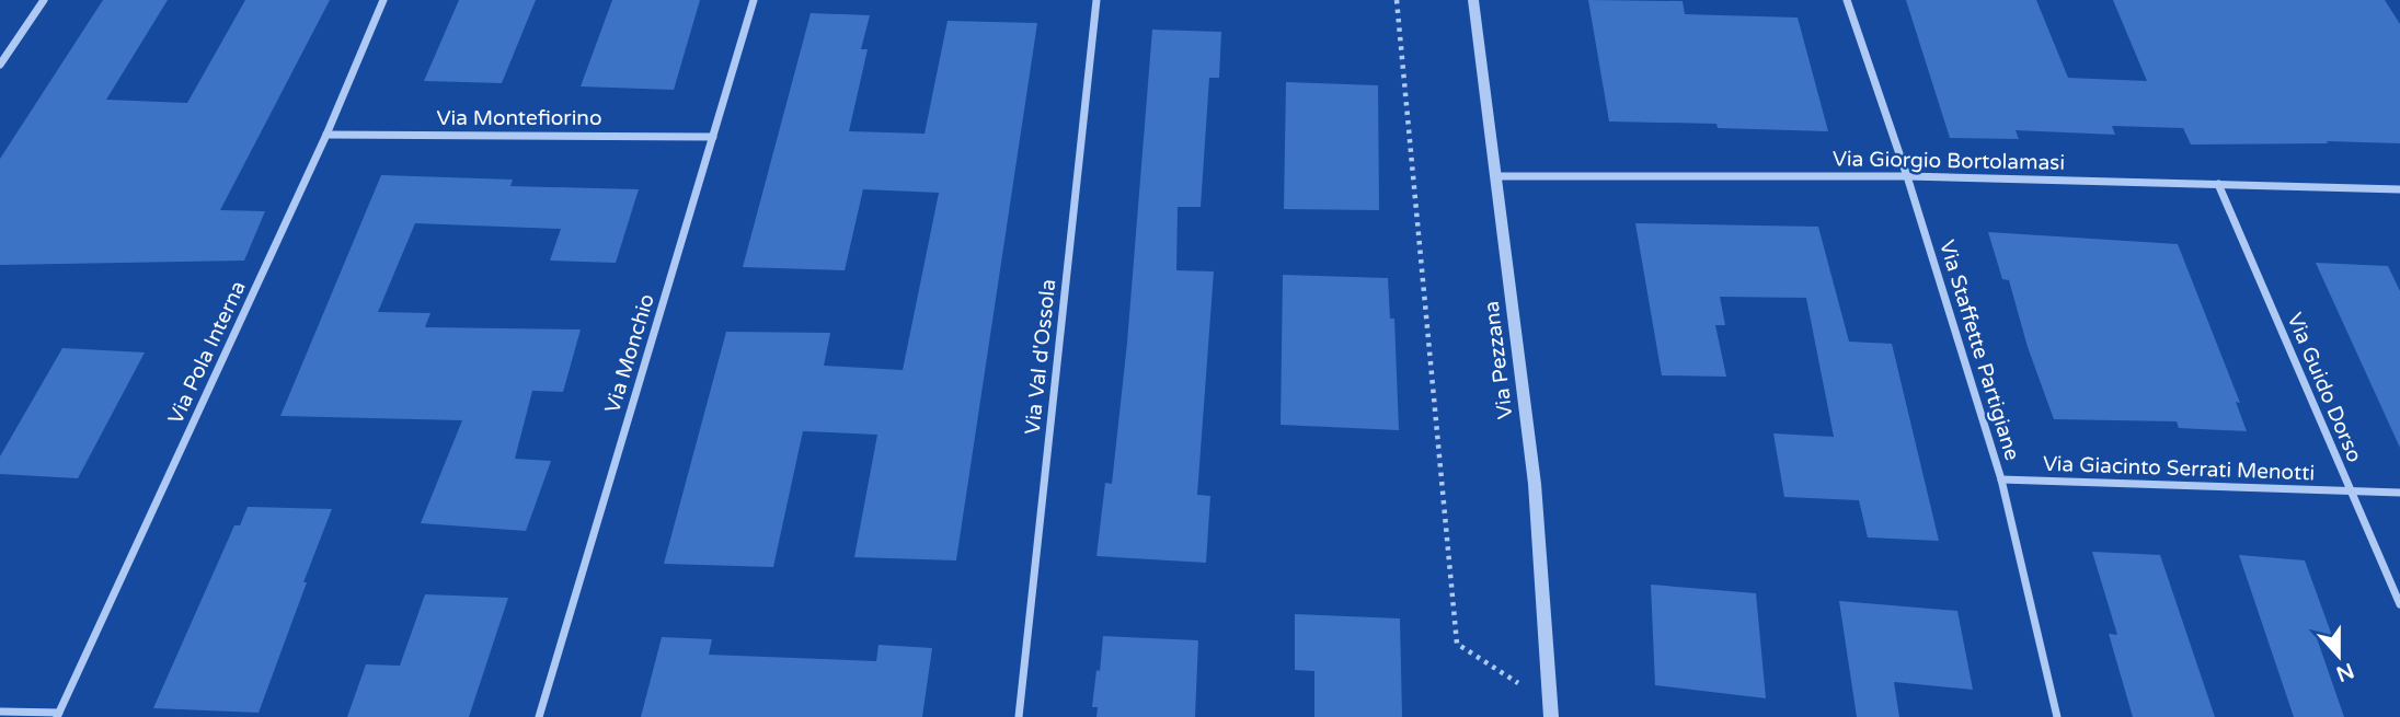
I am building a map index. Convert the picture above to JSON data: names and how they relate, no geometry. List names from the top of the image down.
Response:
{
  "streets": {
    "street": [
      "Via Montefiorino",
      "Via Giorgio Bortolamasi",
      "Via Staffette Partigiane",
      "Via Pola Interna",
      "Via Monchio",
      "Via Val d'Ossola",
      "Via Pezzana",
      "Via Guido Dorso",
      "Via Giacinto Serrati Menotti"
    ]
  },
  "crossings": [
    ["Via Montefiorino", "Via Pola Interna"],
    ["Via Montefiorino", "Via Monchio"],
    ["Via Giorgio Bortolamasi", "Via Staffette Partigiane"],
    ["Via Giorgio Bortolamasi", "Via Pezzana"],
    ["Via Giorgio Bortolamasi", "Via Guido Dorso"],
    ["Via Staffette Partigiane", "Via Giacinto Serrati Menotti"],
    ["Via Guido Dorso", "Via Giacinto Serrati Menotti"]
  ],
  "north": "bottom"
}
